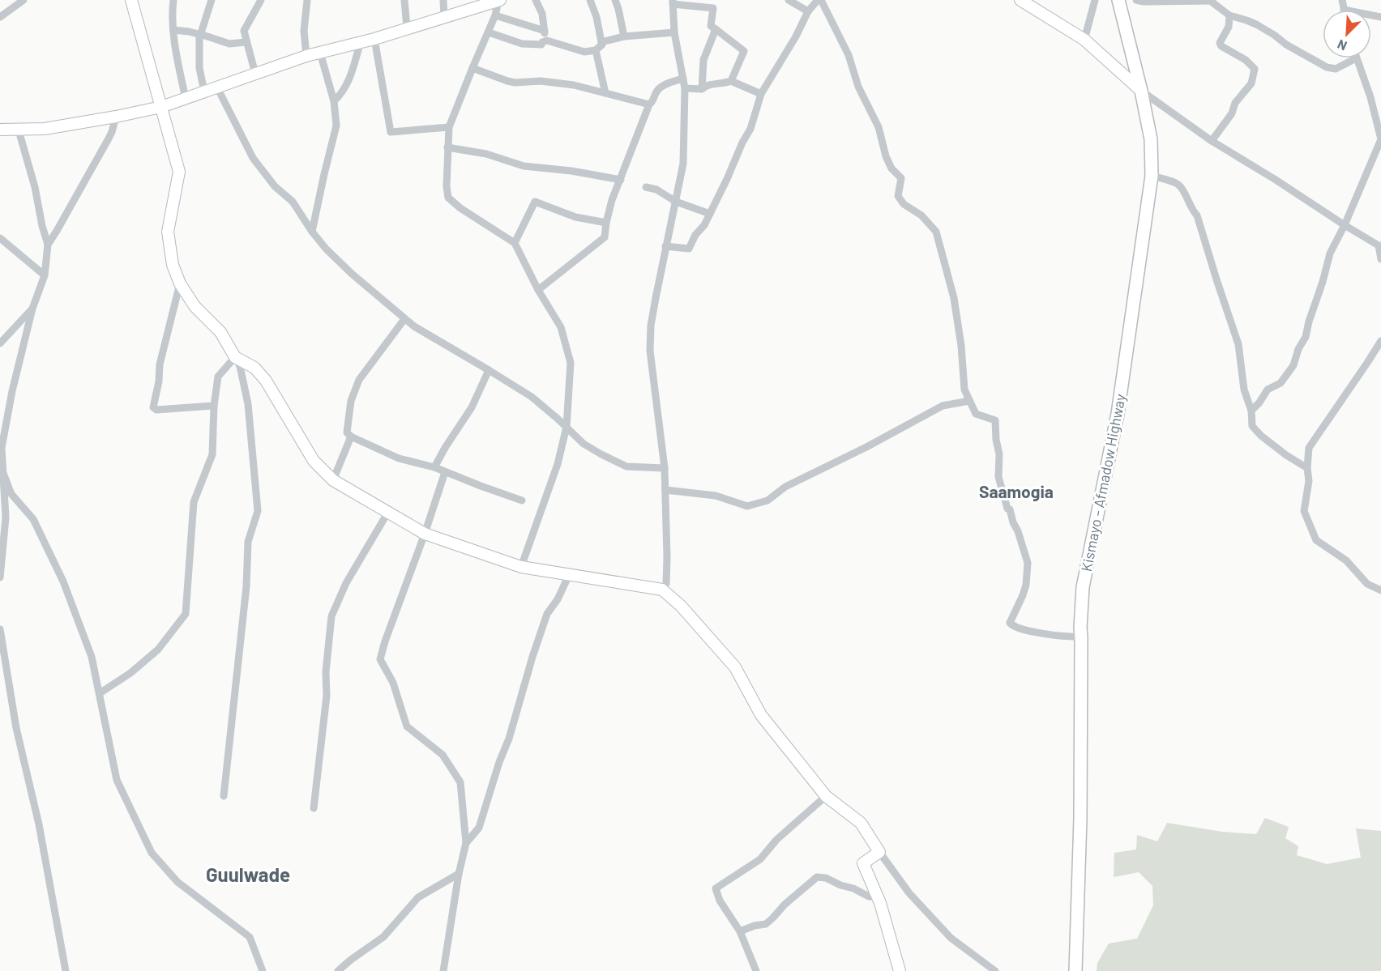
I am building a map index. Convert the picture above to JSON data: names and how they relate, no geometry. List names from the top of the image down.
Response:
{
  "streets": {
    "main road": ["Kismayo - Afmadow Highway"]
  },
  "districts": ["Saamogia", "Guulwade"],
  "north": "bottom left"
}
